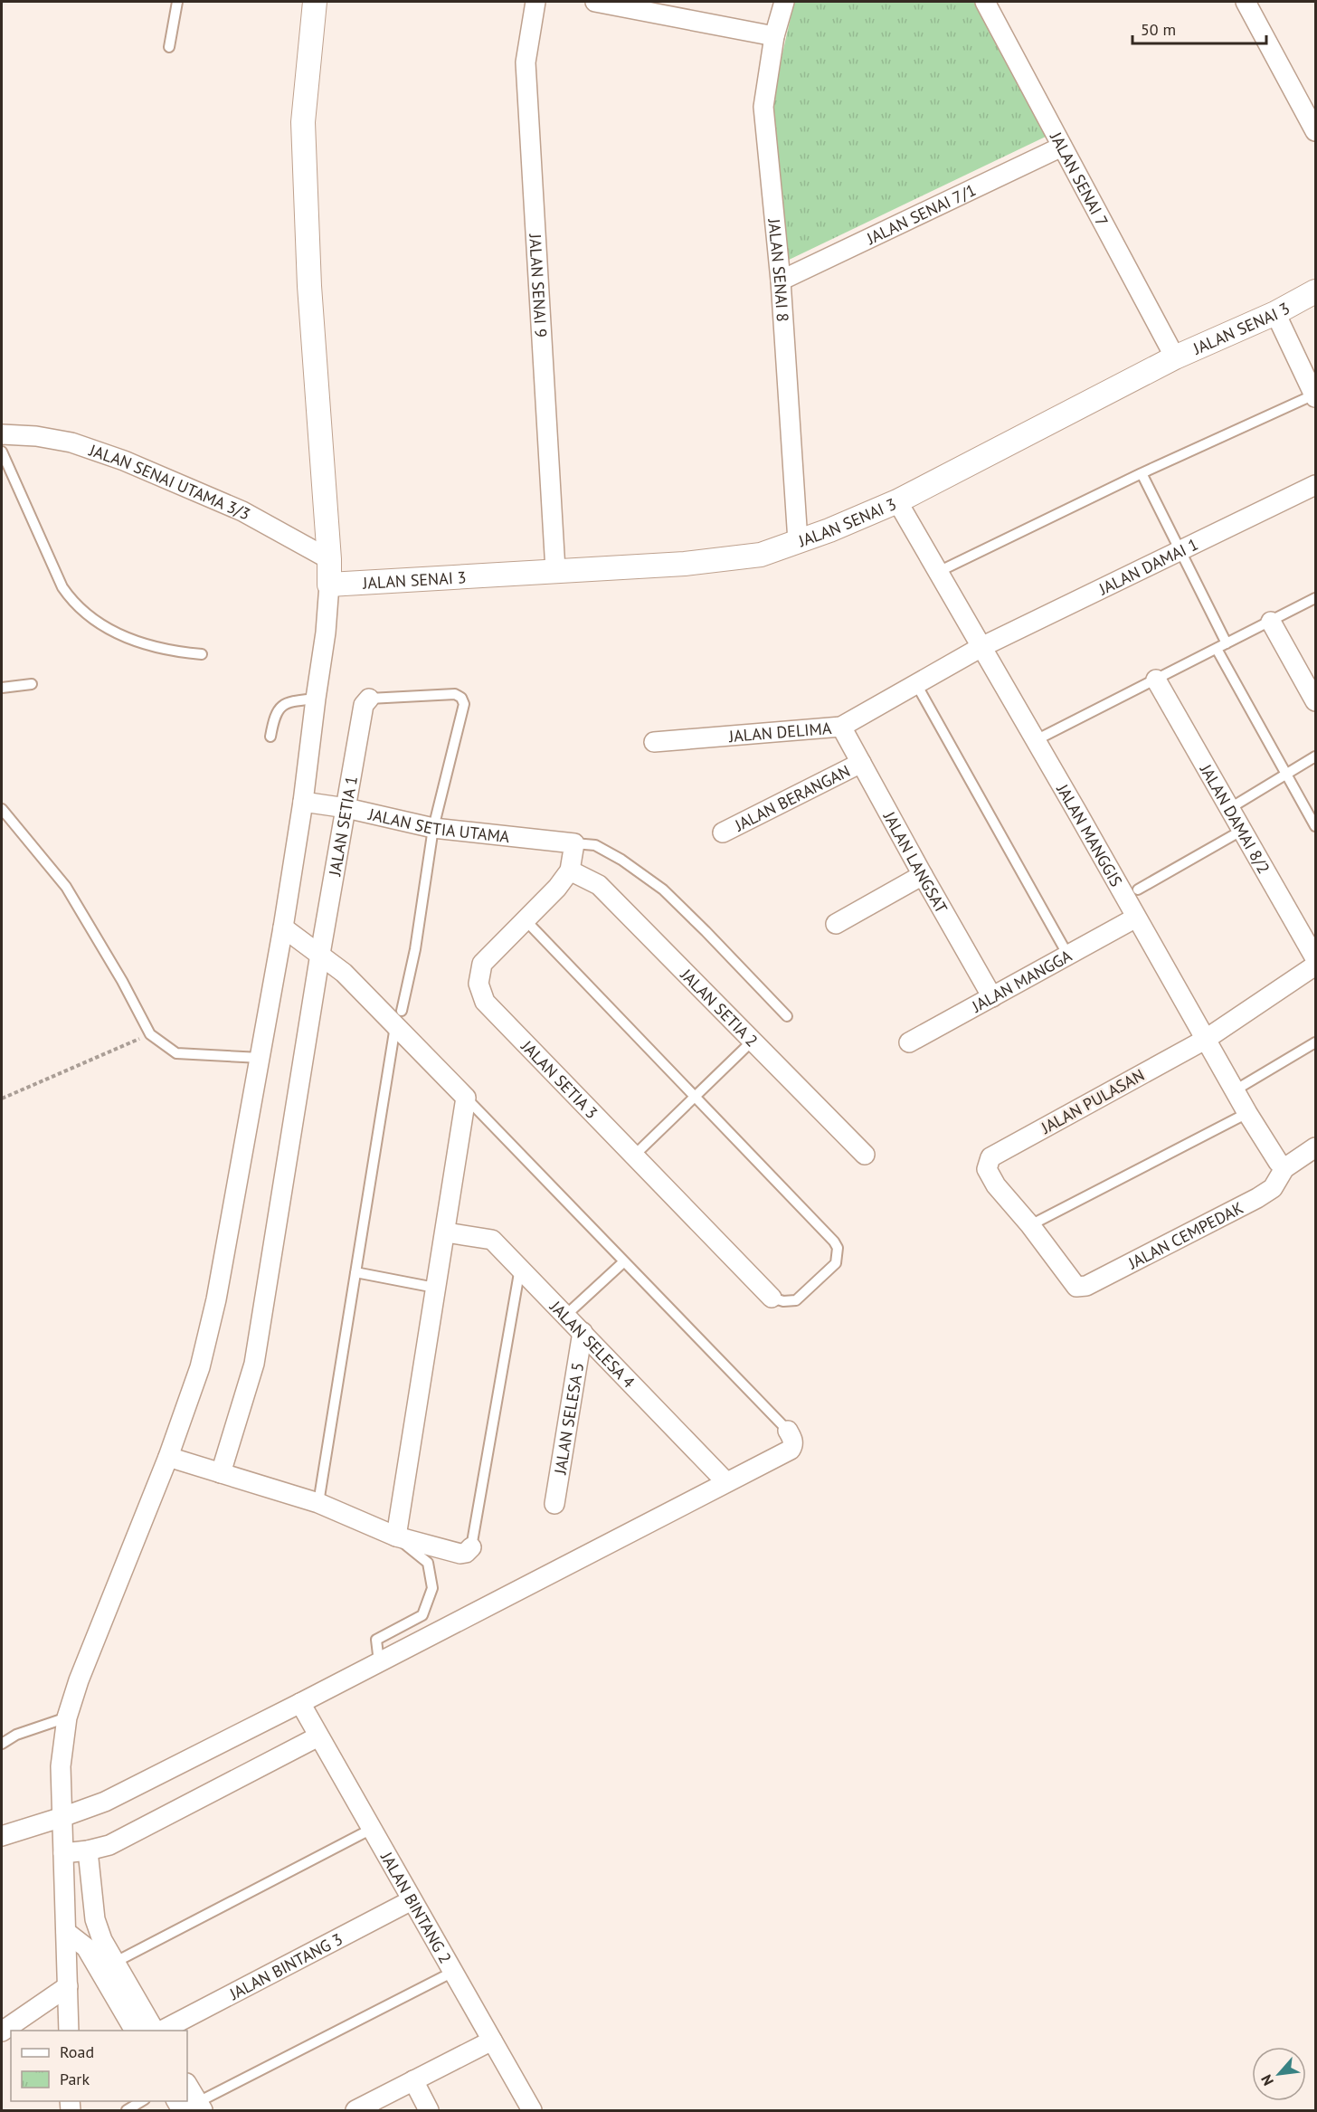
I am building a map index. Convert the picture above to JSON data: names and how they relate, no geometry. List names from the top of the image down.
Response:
{
  "streets": {
    "street": [
      "JALAN SENAI 7",
      "JALAN SENAI 7/1",
      "JALAN SENAI 8",
      "JALAN SENAI 9",
      "JALAN SENAI 3",
      "JALAN SENAI UTAMA 3/3",
      "JALAN DAMAI 1",
      "JALAN DELIMA",
      "JALAN BERANGAN",
      "JALAN DAMAI 8/2",
      "JALAN SETIA UTAMA",
      "JALAN SETIA 1",
      "JALAN MANGGIS",
      "JALAN LANGSAT",
      "JALAN MANGGA",
      "JALAN SETIA 2",
      "JALAN SETIA 3",
      "JALAN PULASAN",
      "JALAN CEMPEDAK",
      "JALAN SELESA 4",
      "JALAN SELESA 5",
      "JALAN BINTANG 2",
      "JALAN BINTANG 3"
    ]
  },
  "crossings": [
    ["JALAN SENAI 7", "JALAN SENAI 7/1"],
    ["JALAN SENAI 7", "JALAN SENAI 3"],
    ["JALAN SENAI 7/1", "JALAN SENAI 8"],
    ["JALAN SENAI 8", "JALAN SENAI 3"],
    ["JALAN SENAI 9", "JALAN SENAI 3"],
    ["JALAN SENAI 3", "JALAN MANGGIS"],
    ["JALAN DAMAI 1", "JALAN DELIMA"],
    ["JALAN DAMAI 1", "JALAN MANGGIS"],
    ["JALAN DELIMA", "JALAN MANGGIS"],
    ["JALAN DELIMA", "JALAN LANGSAT"],
    ["JALAN BERANGAN", "JALAN LANGSAT"],
    ["JALAN SETIA UTAMA", "JALAN SETIA 1"],
    ["JALAN SETIA UTAMA", "JALAN SETIA 3"],
    ["JALAN MANGGIS", "JALAN MANGGA"],
    ["JALAN MANGGIS", "JALAN PULASAN"],
    ["JALAN MANGGIS", "JALAN CEMPEDAK"],
    ["JALAN LANGSAT", "JALAN MANGGA"],
    ["JALAN SETIA 2", "JALAN SETIA 3"],
    ["JALAN PULASAN", "JALAN CEMPEDAK"],
    ["JALAN SELESA 4", "JALAN SELESA 5"],
    ["JALAN BINTANG 2", "JALAN BINTANG 3"]
  ],
  "legend": ["Road", "Park"],
  "scale_bar": "50 m",
  "north": "bottom left"
}
